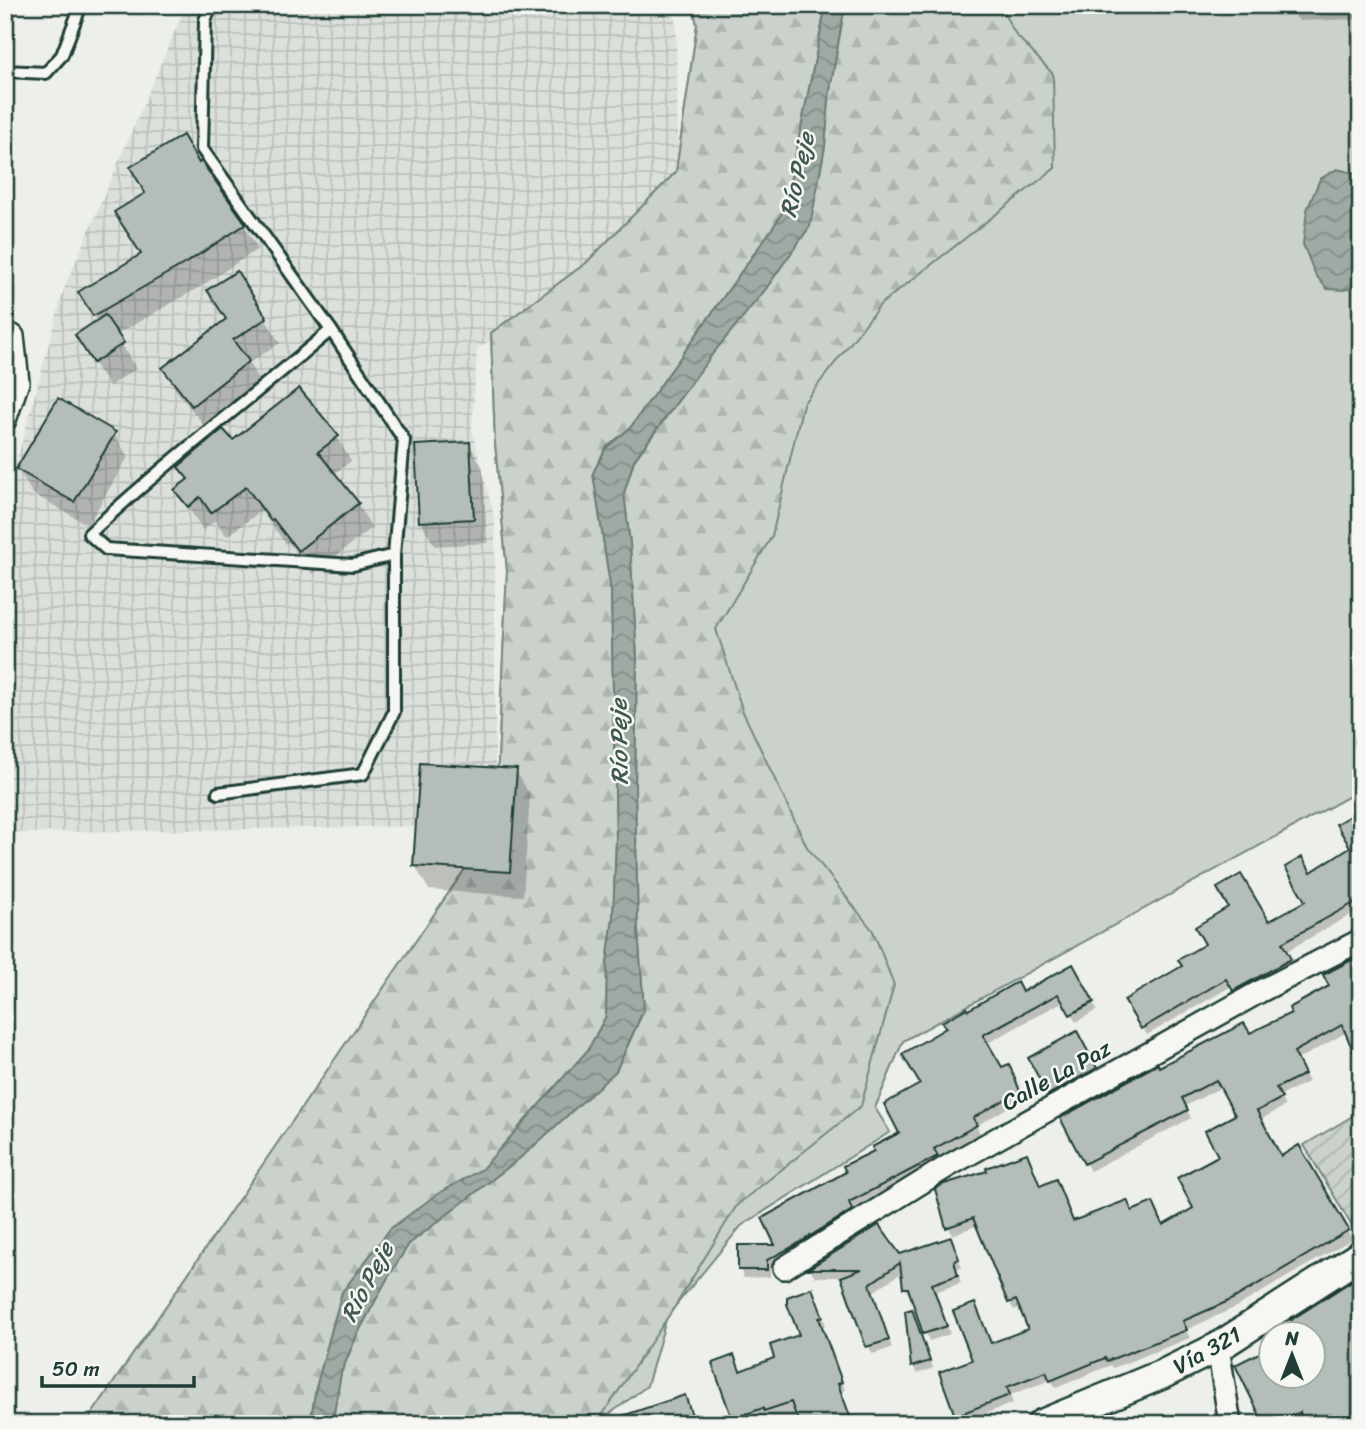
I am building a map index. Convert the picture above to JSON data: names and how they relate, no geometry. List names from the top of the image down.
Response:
{
  "streets": {
    "street": ["Calle La Paz", "Vía 321"]
  },
  "water": ["Río Peje"],
  "scale_bar": "50 m",
  "north": "top"
}
